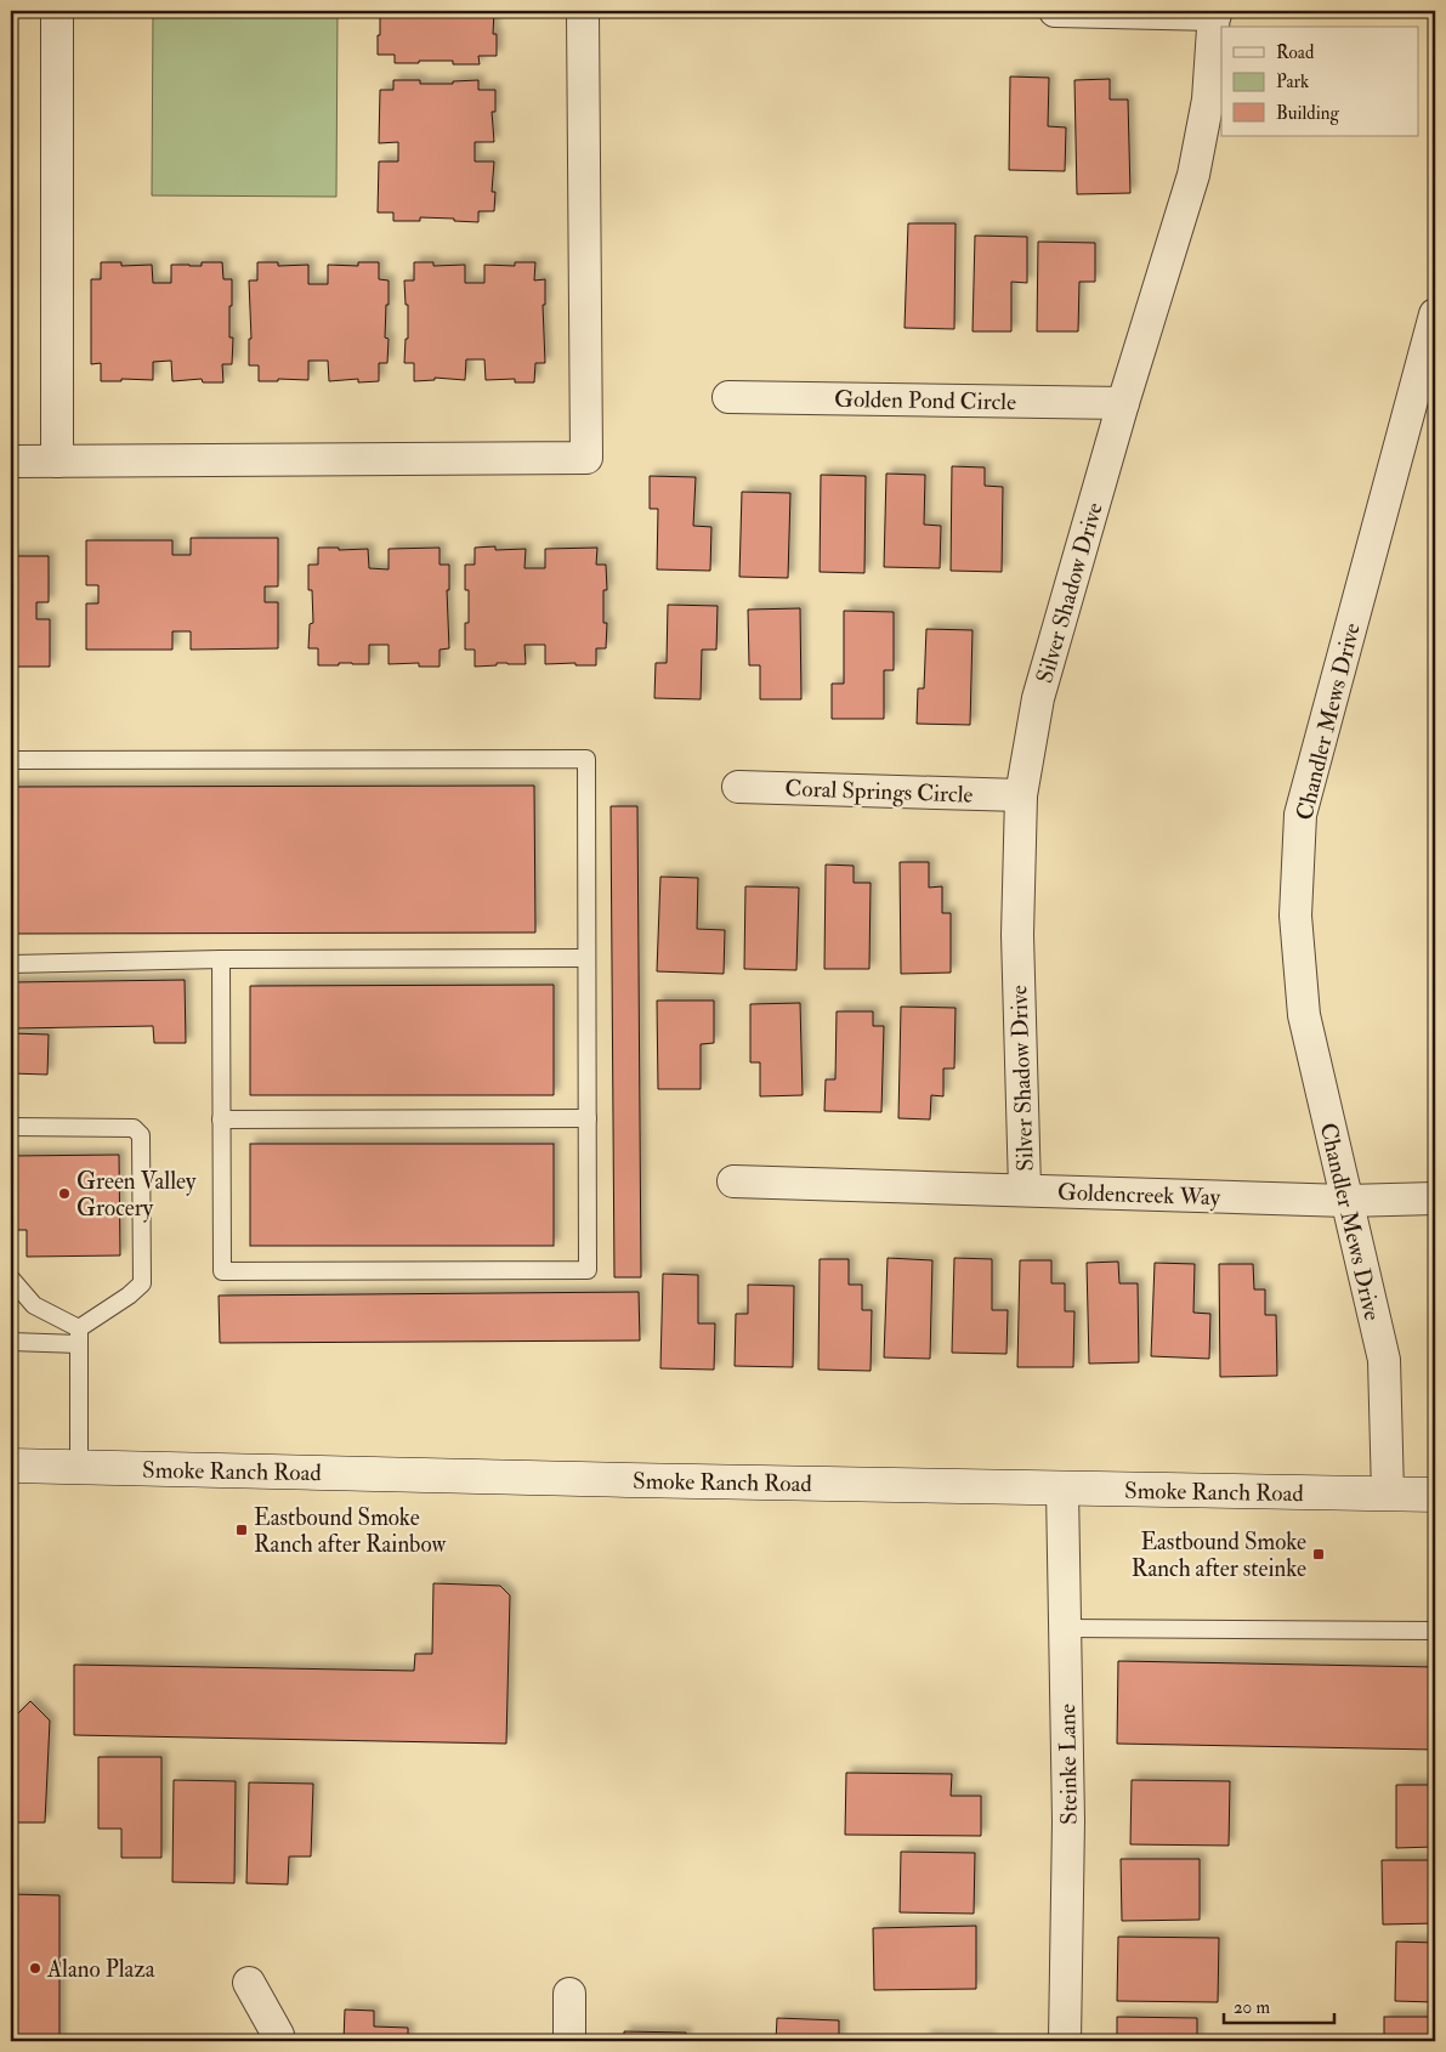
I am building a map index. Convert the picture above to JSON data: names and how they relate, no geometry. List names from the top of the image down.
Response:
{
  "streets": {
    "main road": ["Smoke Ranch Road"],
    "street": [
      "Golden Pond Circle",
      "Silver Shadow Drive",
      "Chandler Mews Drive",
      "Coral Springs Circle",
      "Goldencreek Way",
      "Steinke Lane"
    ]
  },
  "crossings": [
    ["Golden Pond Circle", "Silver Shadow Drive"],
    ["Silver Shadow Drive", "Coral Springs Circle"],
    ["Silver Shadow Drive", "Goldencreek Way"],
    ["Chandler Mews Drive", "Goldencreek Way"],
    ["Chandler Mews Drive", "Smoke Ranch Road"],
    ["Smoke Ranch Road", "Steinke Lane"]
  ],
  "places": {
    "other": ["Green Valley Grocery", "Alano Plaza"],
    "transit": ["Eastbound Smoke Ranch after Rainbow", "Eastbound Smoke Ranch after steinke"]
  },
  "legend": ["Road", "Park", "Building"],
  "scale_bar": "20 m"
}
